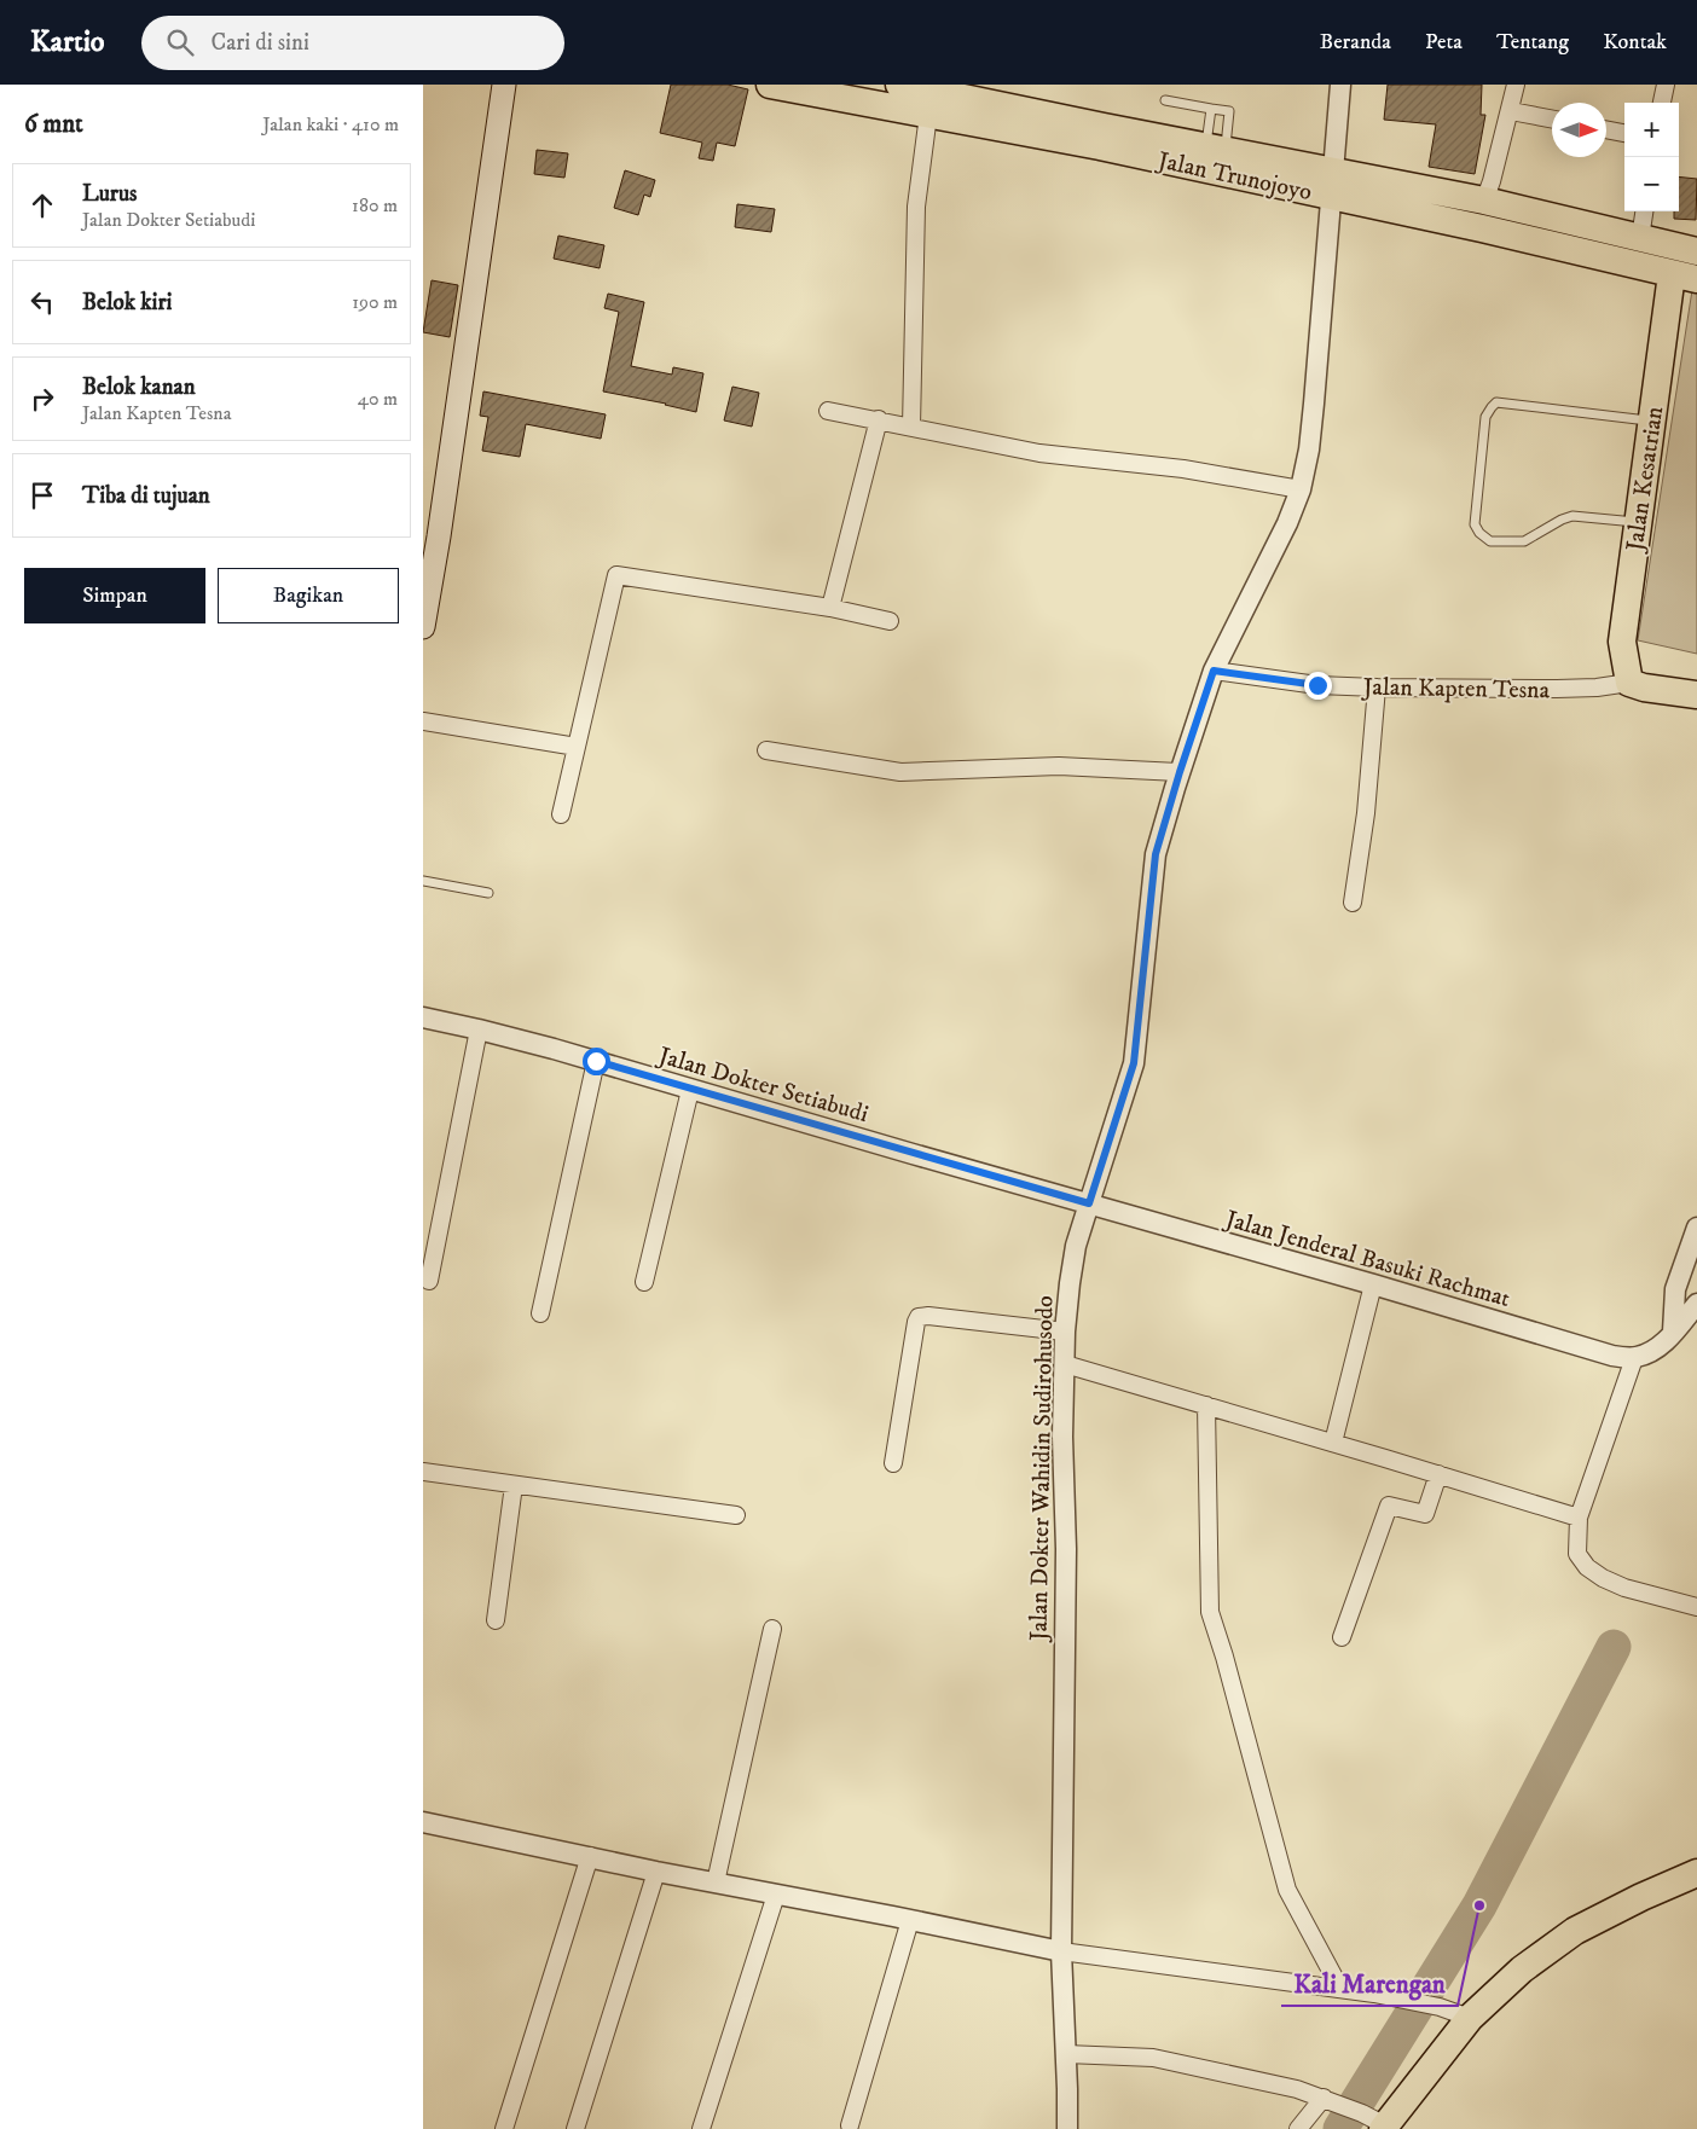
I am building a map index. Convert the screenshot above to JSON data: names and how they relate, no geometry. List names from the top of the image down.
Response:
{
  "streets": {
    "highway": ["Jalan Trunojoyo", "Jalan Kesatrian", "Jalan Kapten Tesna"],
    "street": ["Jalan Dokter Setiabudi", "Jalan Jenderal Basuki Rachmat", "Jalan Dokter Wahidin Sudirohusodo"]
  },
  "crossings": [
    ["Jalan Trunojoyo", "Jalan Kesatrian"],
    ["Jalan Trunojoyo", "Jalan Dokter Wahidin Sudirohusodo"],
    ["Jalan Kesatrian", "Jalan Kapten Tesna"],
    ["Jalan Kapten Tesna", "Jalan Dokter Wahidin Sudirohusodo"],
    ["Jalan Dokter Setiabudi", "Jalan Jenderal Basuki Rachmat"],
    ["Jalan Dokter Setiabudi", "Jalan Dokter Wahidin Sudirohusodo"],
    ["Jalan Jenderal Basuki Rachmat", "Jalan Dokter Wahidin Sudirohusodo"]
  ],
  "places": ["Kali Marengan"],
  "north": "right",
  "page": {
    "header": "Kartio",
    "search": "Cari di sini",
    "nav": [
      "Beranda",
      "Peta",
      "Tentang",
      "Kontak"
    ],
    "heading": ["6 mnt", "Jalan kaki · 410 m"],
    "map_buttons": ["+", "−"],
    "list": [
      ["Lurus", "Jalan Dokter Setiabudi", "180 m"],
      ["Belok kiri", "190 m"],
      ["Belok kanan", "Jalan Kapten Tesna", "40 m"],
      "Tiba di tujuan"
    ],
    "buttons": ["Simpan", "Bagikan"]
  }
}
